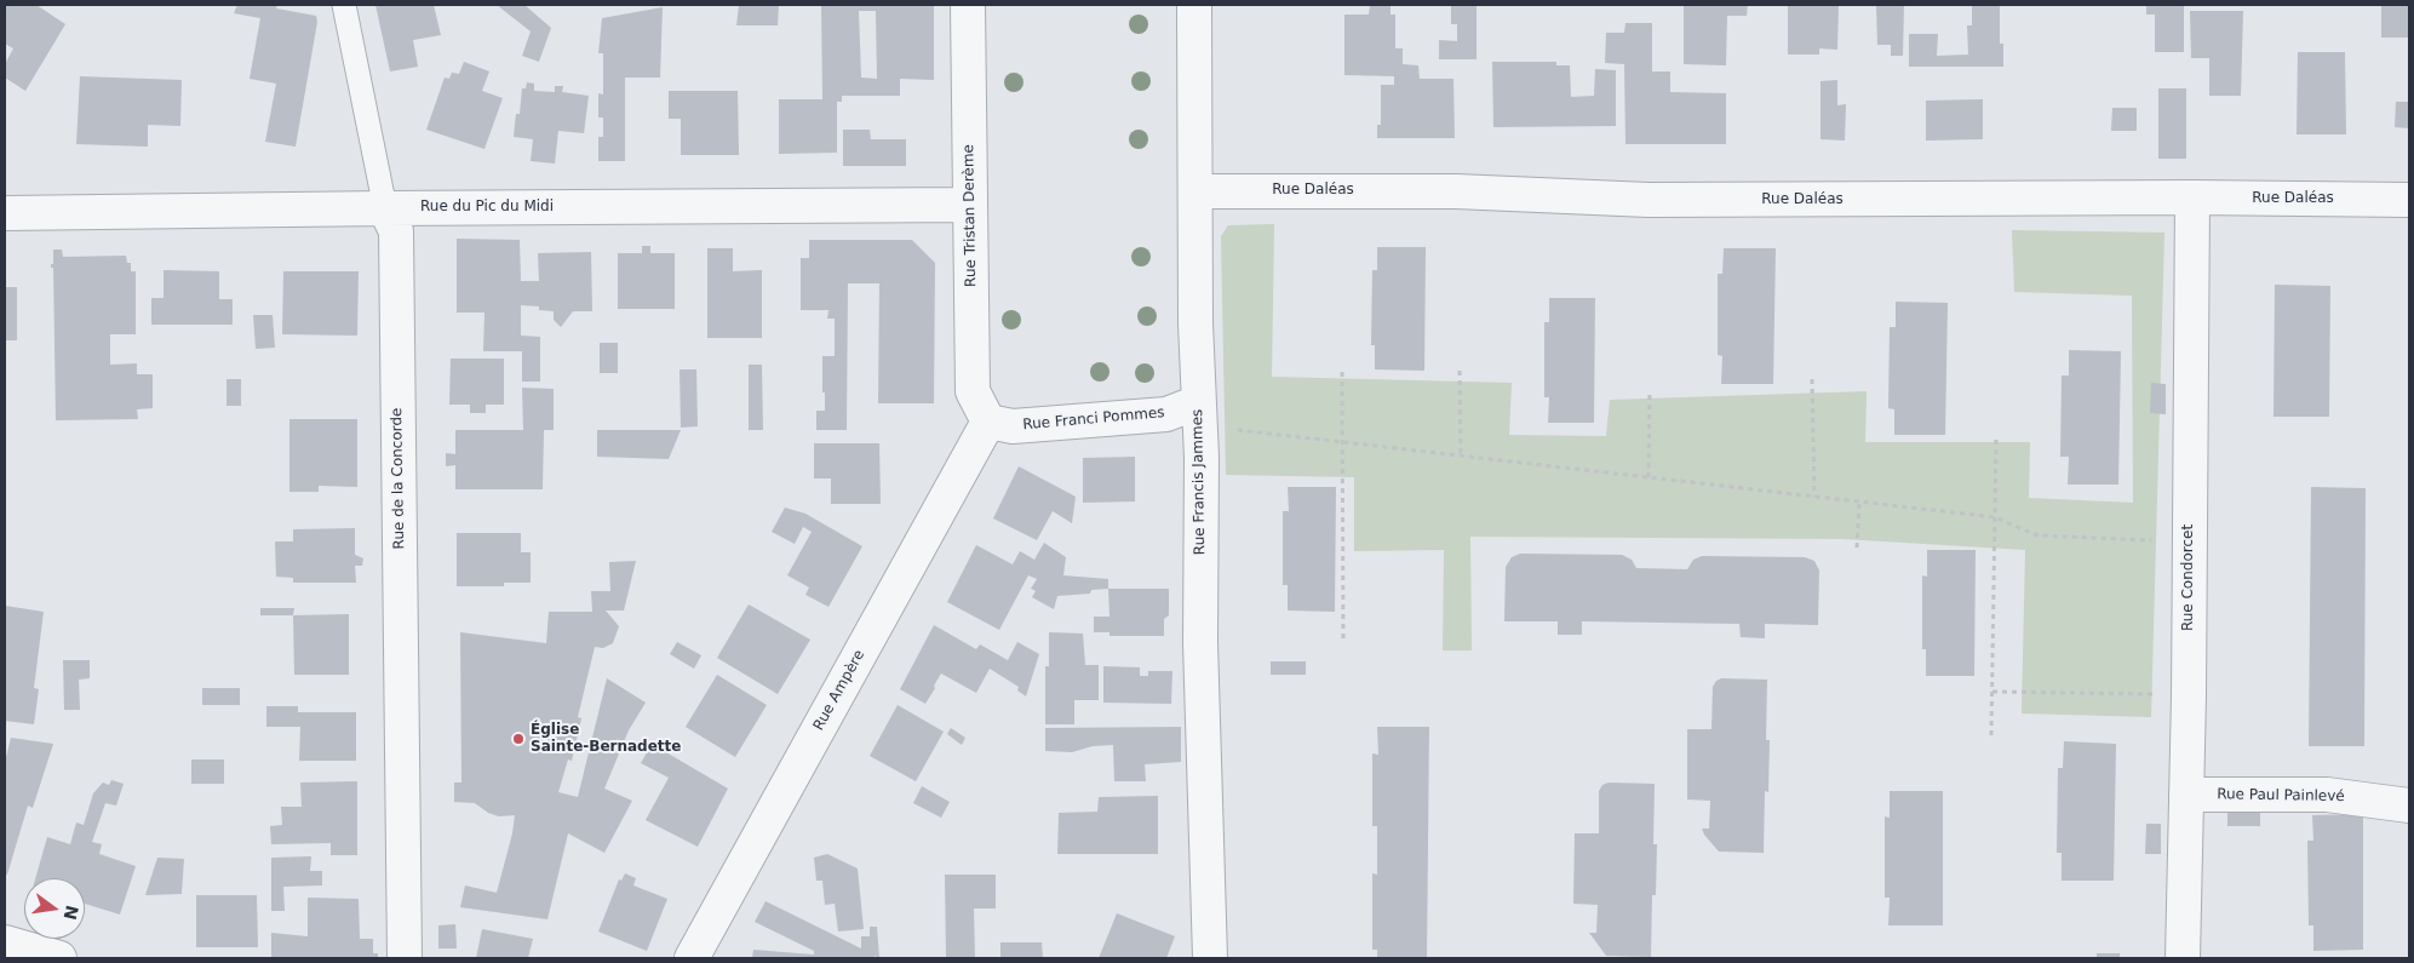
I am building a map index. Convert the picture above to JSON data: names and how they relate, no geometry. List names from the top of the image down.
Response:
{
  "streets": {
    "street": [
      "Rue Daléas",
      "Rue du Pic du Midi",
      "Rue Tristan Derème",
      "Rue Franci Pommes",
      "Rue de la Concorde",
      "Rue Francis Jammes",
      "Rue Condorcet",
      "Rue Ampère",
      "Rue Paul Painlevé"
    ]
  },
  "crossings": [
    ["Rue Daléas", "Rue Francis Jammes"],
    ["Rue Daléas", "Rue Condorcet"],
    ["Rue du Pic du Midi", "Rue Tristan Derème"],
    ["Rue du Pic du Midi", "Rue de la Concorde"],
    ["Rue Tristan Derème", "Rue Franci Pommes"],
    ["Rue Tristan Derème", "Rue Ampère"],
    ["Rue Franci Pommes", "Rue Francis Jammes"],
    ["Rue Franci Pommes", "Rue Ampère"],
    ["Rue Condorcet", "Rue Paul Painlevé"]
  ],
  "places": ["Église Sainte-Bernadette"],
  "north": "right"
}
